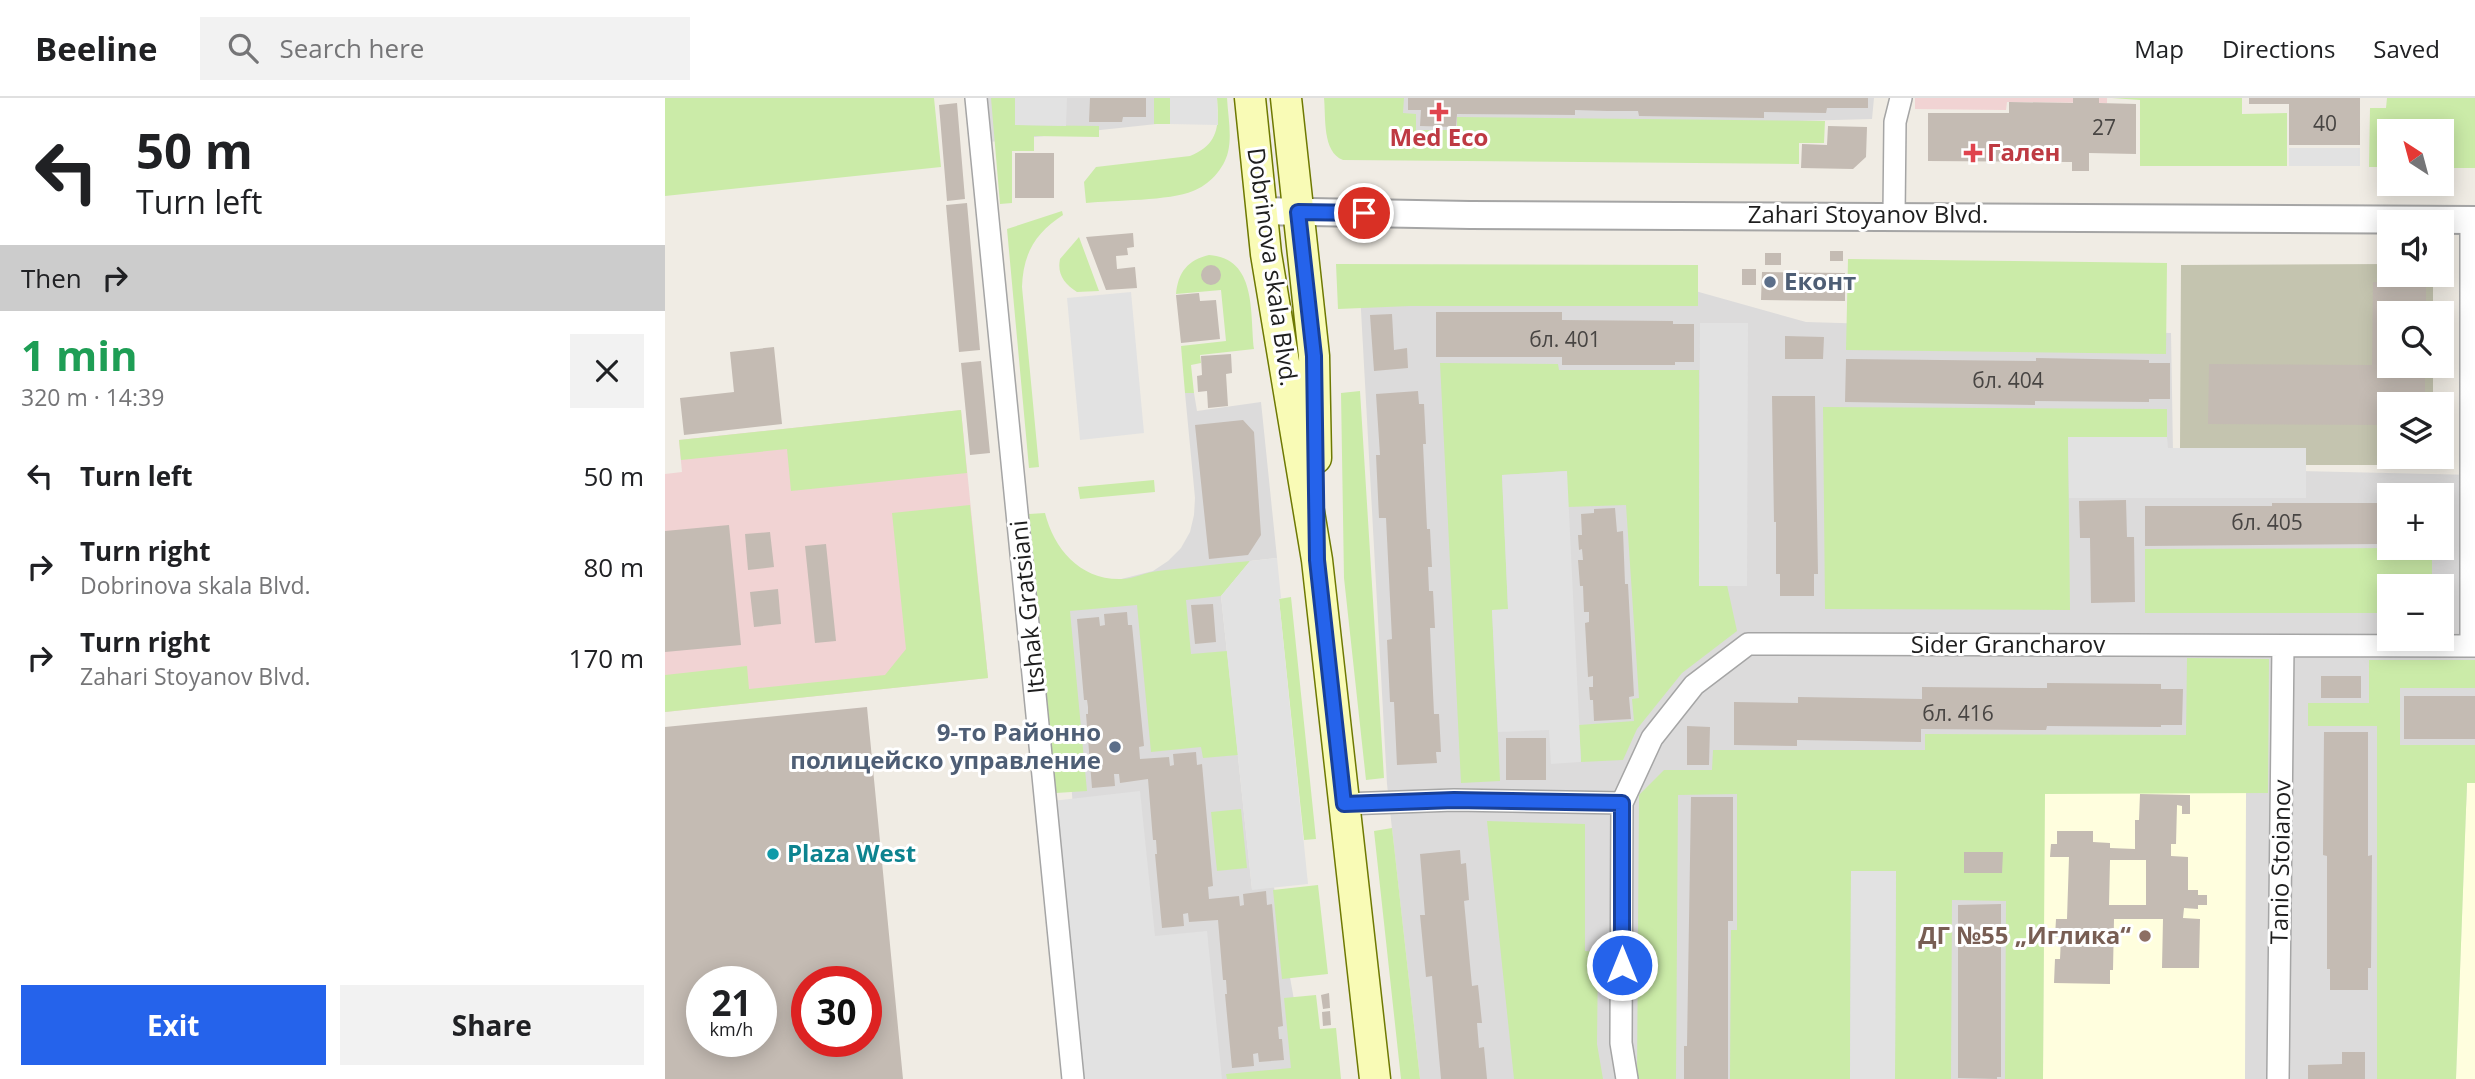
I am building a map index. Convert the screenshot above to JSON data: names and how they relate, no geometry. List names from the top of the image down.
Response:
{
  "streets": {
    "main road": ["Dobrinova skala Blvd."],
    "street": [
      "Zahari Stoyanov Blvd.",
      "Itshak Gratsiani",
      "Sider Grancharov",
      "Tanio Stoianov"
    ]
  },
  "crossings": [
    ["Zahari Stoyanov Blvd.", "Dobrinova skala Blvd."],
    ["Sider Grancharov", "Tanio Stoianov"]
  ],
  "places": {
    "health": ["Med Eco", "Гален"],
    "other": [
      "Еконт",
      "9-то Районно полицейско управление",
      "Plaza West",
      "ДГ №55 „Иглика“"
    ]
  },
  "house_numbers": [
    "40",
    "27",
    "бл. 401",
    "бл. 404",
    "бл. 405",
    "бл. 416"
  ],
  "north": "top left",
  "page": {
    "header": "Beeline",
    "search": "Search here",
    "nav": ["Map", "Directions", "Saved"],
    "turn": ["50 m", "Turn left"],
    "map_buttons": ["+", "−"],
    "then": "Then",
    "heading": ["1 min", "320 m · 14:39"],
    "list": [
      {
        "name": "Turn left",
        "value": "50 m"
      },
      {
        "name": "Turn right",
        "note": "Dobrinova skala Blvd.",
        "value": "80 m"
      },
      {
        "name": "Turn right",
        "note": "Zahari Stoyanov Blvd.",
        "value": "170 m"
      }
    ],
    "speed": "21 km/h",
    "limit": "30",
    "buttons": ["Exit", "Share"]
  }
}
